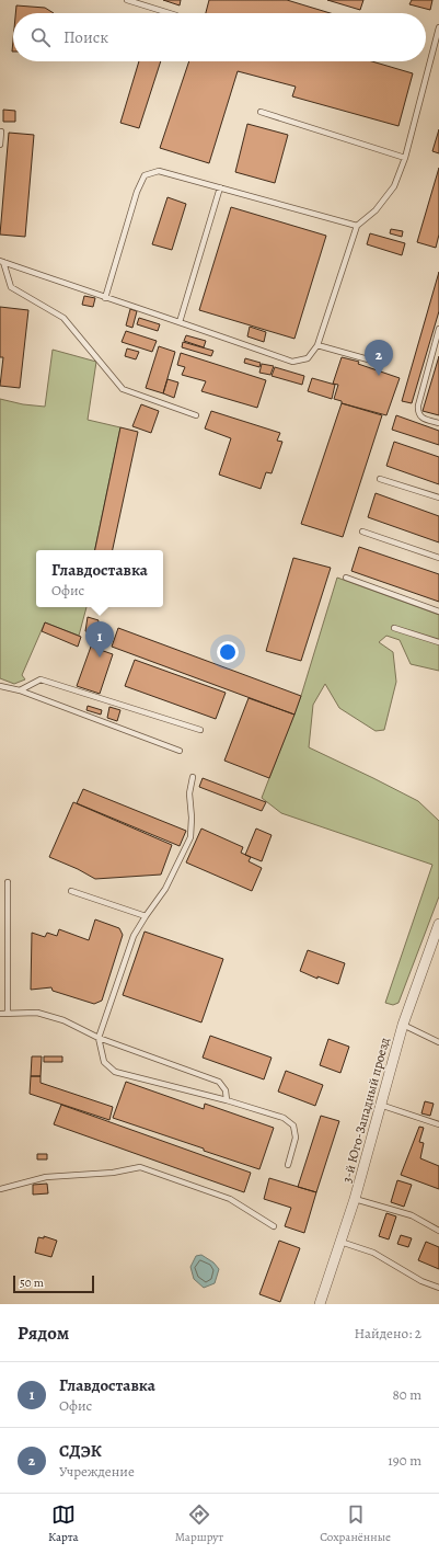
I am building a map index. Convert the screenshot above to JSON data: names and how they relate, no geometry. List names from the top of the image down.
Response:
{
  "streets": {
    "street": ["3-й Юго-Западный проезд"]
  },
  "scale_bar": "50 m",
  "page": {
    "search": "Поиск",
    "pins": ["2", "1"],
    "popup": ["Главдоставка", "Офис"],
    "scale": "50 m",
    "heading": ["Рядом", "Найдено: 2"],
    "list": [
      {
        "mark": "1",
        "name": "Главдоставка",
        "note": "Офис",
        "value": "80 m"
      },
      {
        "mark": "2",
        "name": "СДЭК",
        "note": "Учреждение",
        "value": "190 m"
      }
    ],
    "nav": ["Карта", "Маршрут", "Сохранённые"]
  }
}
